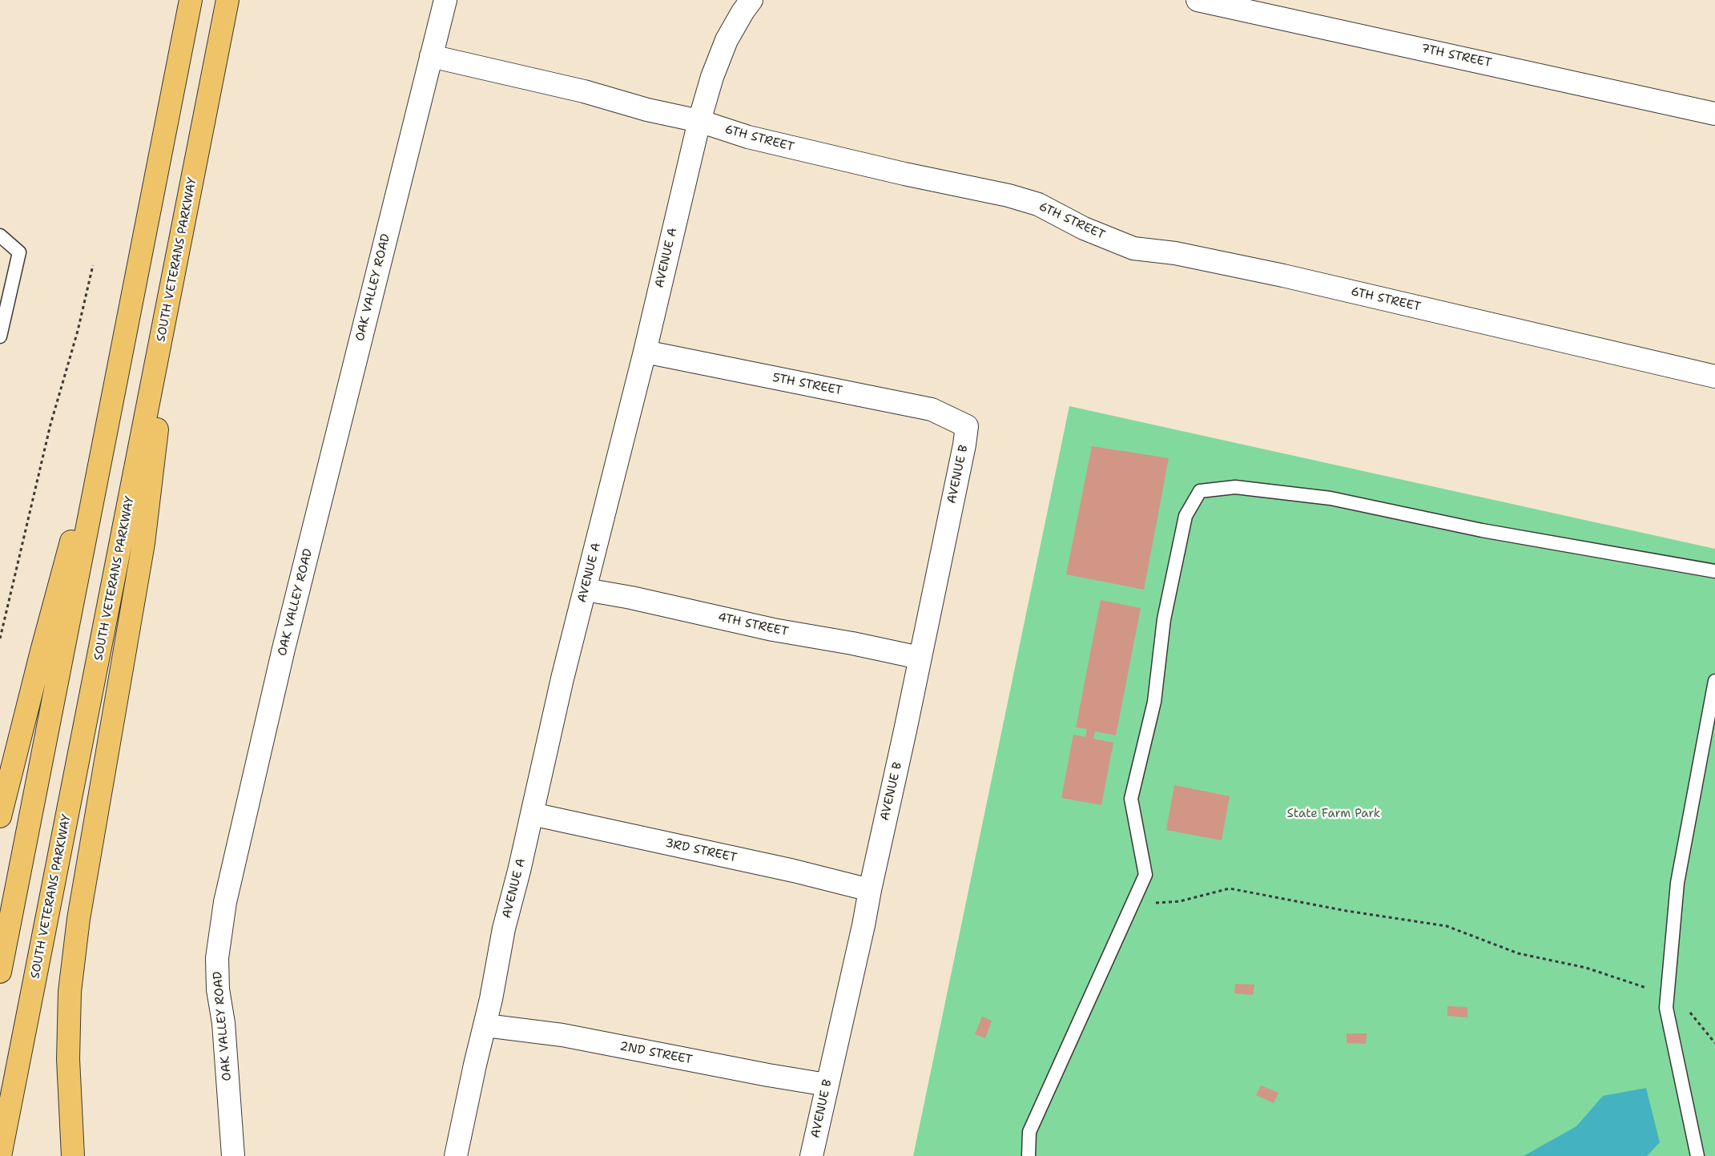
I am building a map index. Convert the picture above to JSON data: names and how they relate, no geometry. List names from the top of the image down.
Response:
{
  "streets": {
    "highway": ["SOUTH VETERANS PARKWAY"],
    "street": [
      "7TH STREET",
      "6TH STREET",
      "AVENUE A",
      "OAK VALLEY ROAD",
      "5TH STREET",
      "AVENUE B",
      "4TH STREET",
      "3RD STREET",
      "2ND STREET"
    ]
  },
  "crossings": [
    ["6TH STREET", "AVENUE A"],
    ["6TH STREET", "OAK VALLEY ROAD"],
    ["AVENUE A", "5TH STREET"],
    ["AVENUE A", "4TH STREET"],
    ["AVENUE A", "3RD STREET"],
    ["AVENUE A", "2ND STREET"],
    ["5TH STREET", "AVENUE B"],
    ["AVENUE B", "4TH STREET"],
    ["AVENUE B", "3RD STREET"],
    ["AVENUE B", "2ND STREET"]
  ],
  "parks": ["State Farm Park"]
}
